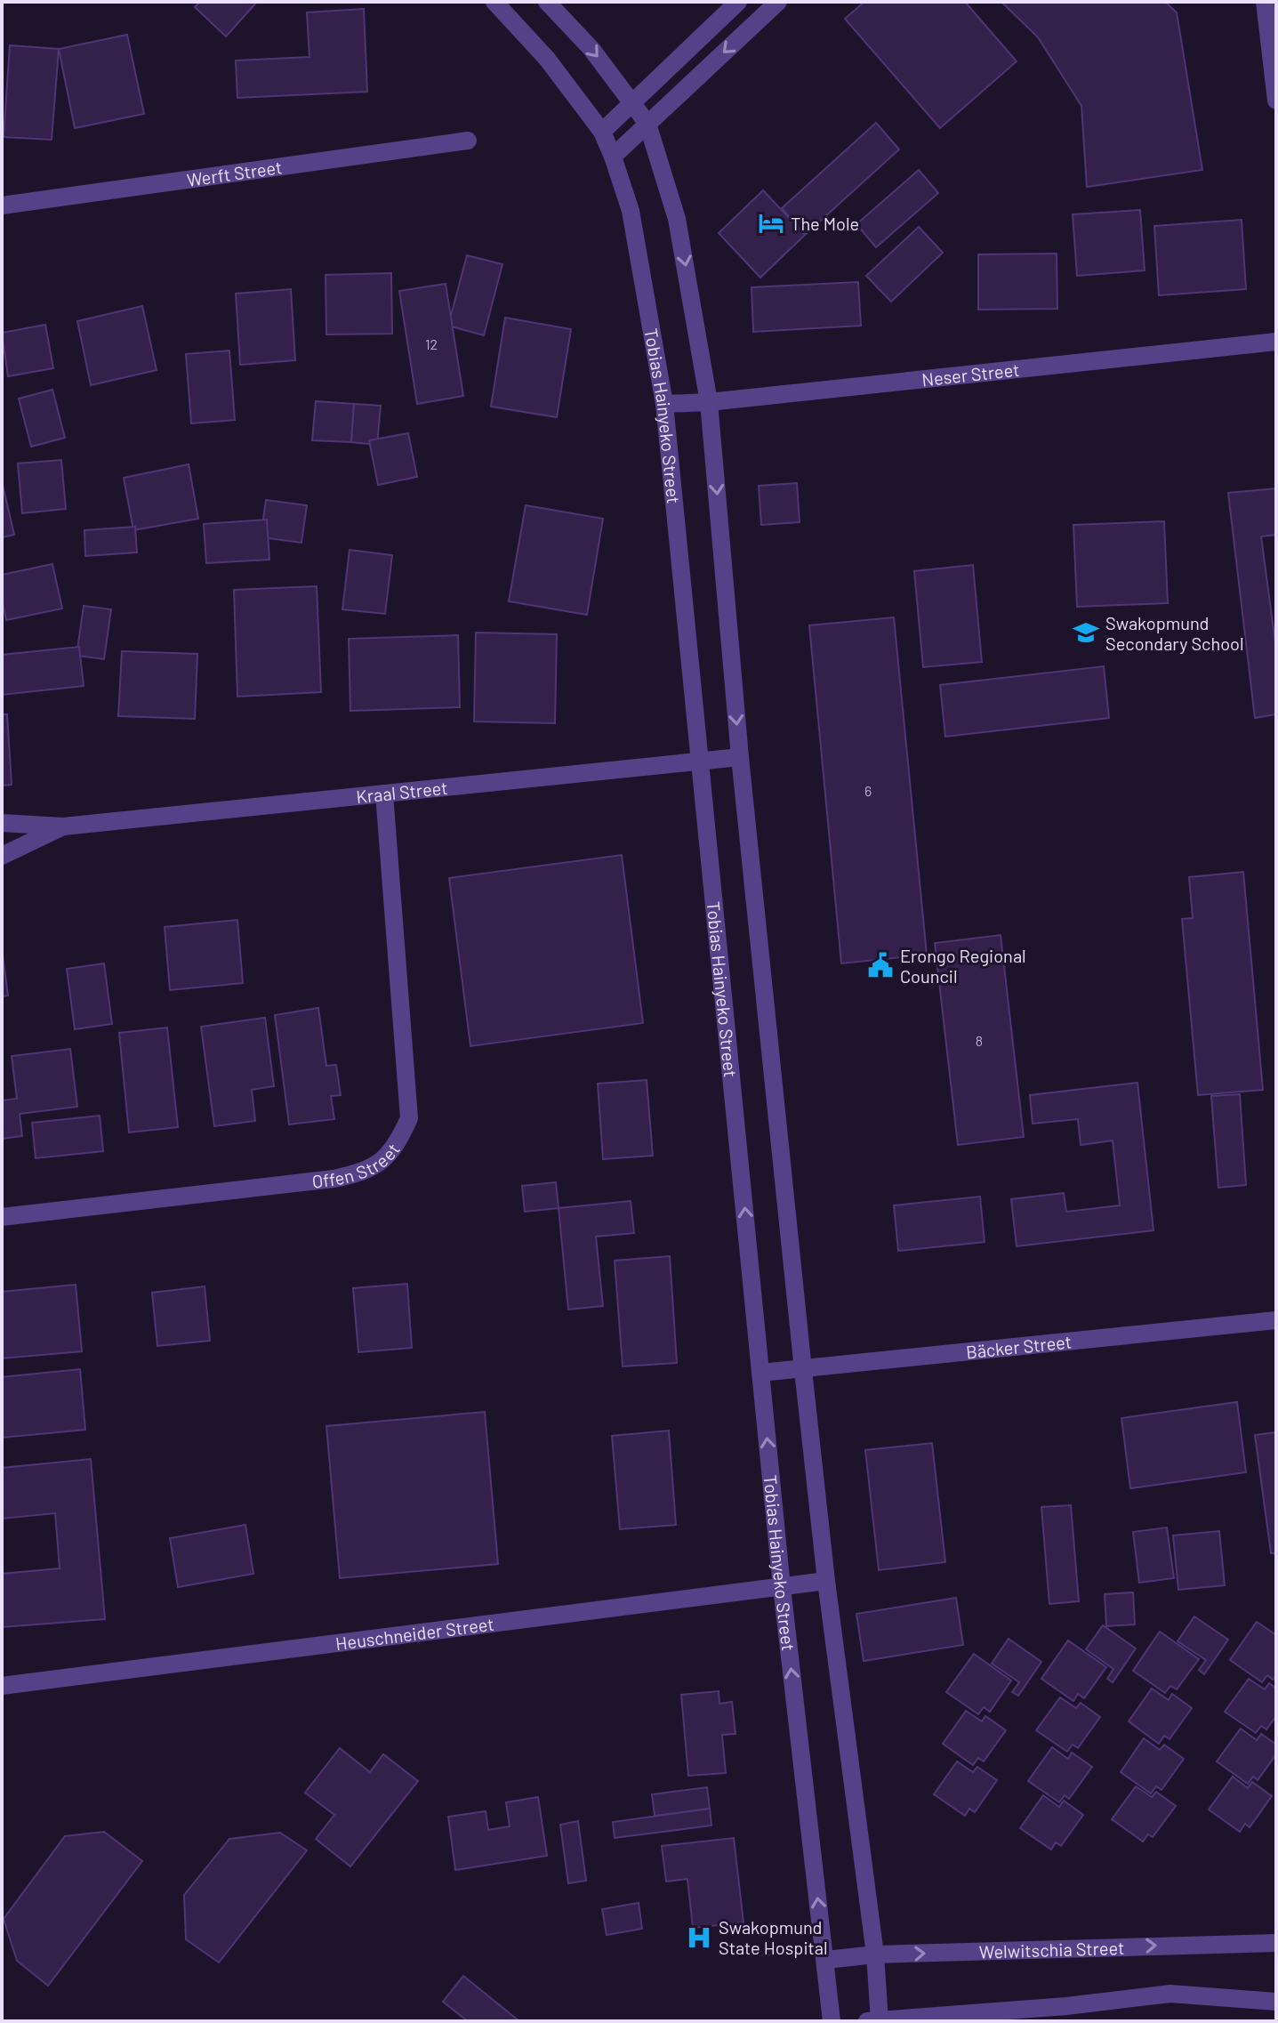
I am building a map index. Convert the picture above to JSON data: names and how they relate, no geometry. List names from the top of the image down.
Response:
{
  "streets": {
    "street": [
      "Werft Street",
      "Neser Street",
      "Tobias Hainyeko Street",
      "Kraal Street",
      "Offen Street",
      "Bäcker Street",
      "Heuschneider Street",
      "Welwitschia Street"
    ]
  },
  "crossings": [
    ["Neser Street", "Tobias Hainyeko Street"],
    ["Tobias Hainyeko Street", "Kraal Street"],
    ["Tobias Hainyeko Street", "Bäcker Street"],
    ["Tobias Hainyeko Street", "Heuschneider Street"],
    ["Tobias Hainyeko Street", "Welwitschia Street"],
    ["Kraal Street", "Offen Street"]
  ],
  "places": {
    "hotel": ["The Mole"],
    "school or university": ["Swakopmund Secondary School"],
    "public building": ["Erongo Regional Council"],
    "hospital": ["Swakopmund State Hospital"]
  },
  "house_numbers": ["12", "6", "8"]
}
